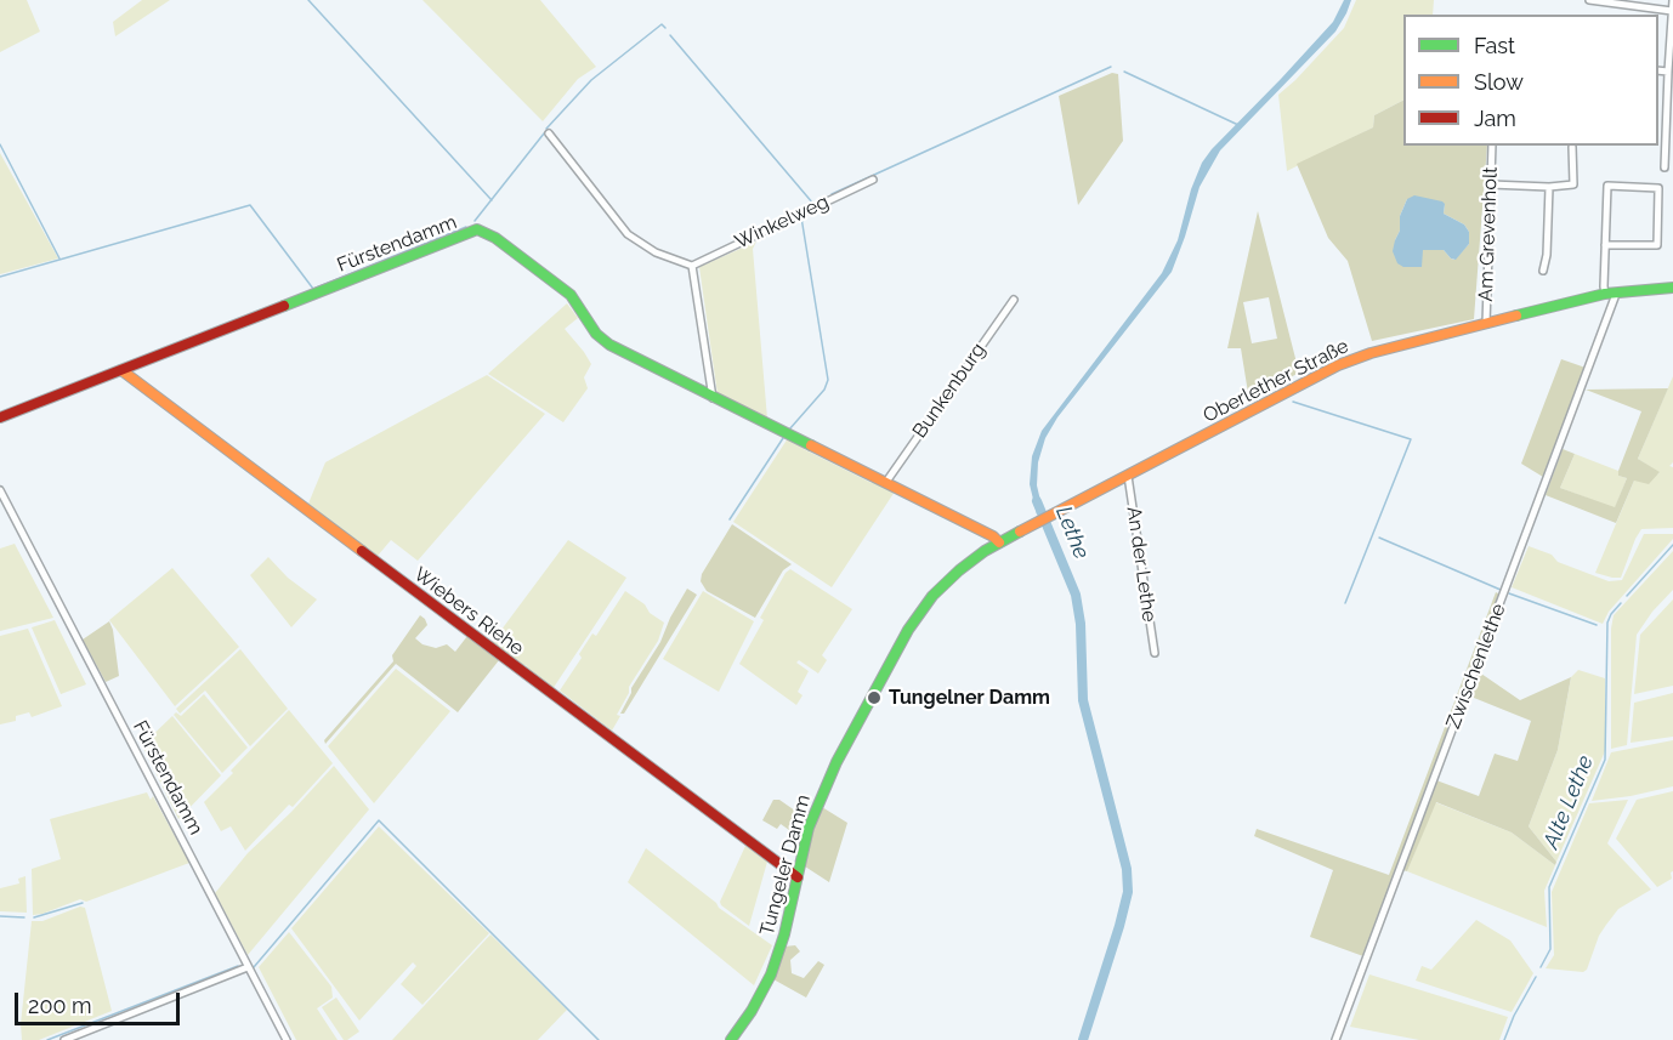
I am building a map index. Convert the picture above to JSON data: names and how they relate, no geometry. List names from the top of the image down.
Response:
{
  "streets": {
    "street": [
      "Winkelweg",
      "Am Grevenholt",
      "Fürstendamm",
      "Oberlether Straße",
      "Bunkenburg",
      "An der Lethe",
      "Wiebers Riehe",
      "Zwischenlethe",
      "Tungeler Damm"
    ]
  },
  "crossings": [
    ["Am Grevenholt", "Oberlether Straße"],
    ["Fürstendamm", "Bunkenburg"],
    ["Fürstendamm", "Wiebers Riehe"],
    ["Fürstendamm", "Tungeler Damm"],
    ["Oberlether Straße", "An der Lethe"],
    ["Oberlether Straße", "Zwischenlethe"],
    ["Oberlether Straße", "Tungeler Damm"],
    ["Wiebers Riehe", "Tungeler Damm"]
  ],
  "water": ["Lethe", "Alte Lethe"],
  "places": ["Tungelner Damm"],
  "legend": ["Fast", "Slow", "Jam"],
  "scale_bar": "200 m"
}
